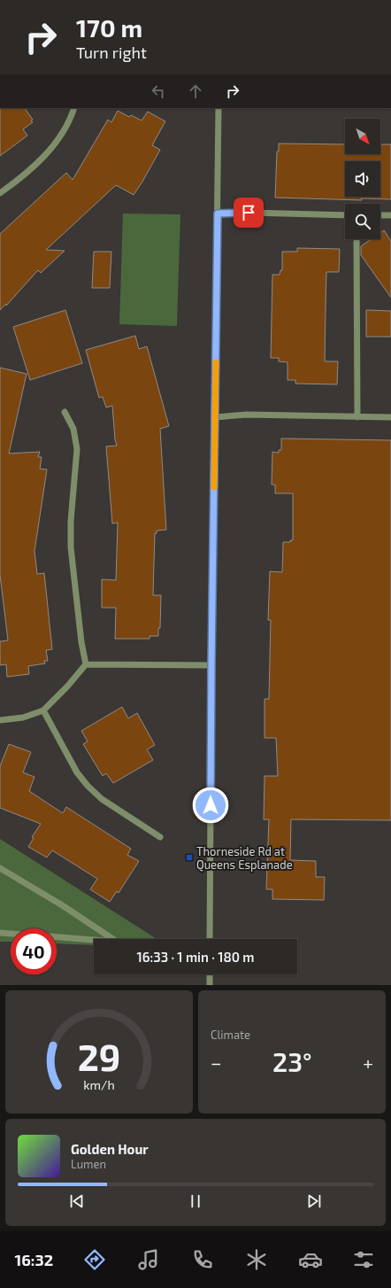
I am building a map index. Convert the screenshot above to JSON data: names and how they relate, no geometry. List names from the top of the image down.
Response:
{
  "places": {
    "transit": ["Thorneside Rd at Queens Esplanade"]
  },
  "north": "bottom right",
  "page": {
    "turn": ["170 m", "Turn right"],
    "limit": "40",
    "trip": "16:33 · 1 min · 180 m",
    "tile": "Climate",
    "heat": ["−", "23°", "+"],
    "song": ["Golden Hour", "Lumen"],
    "tabs": "16:32",
    "gauge": ["29", "km/h"]
  }
}
